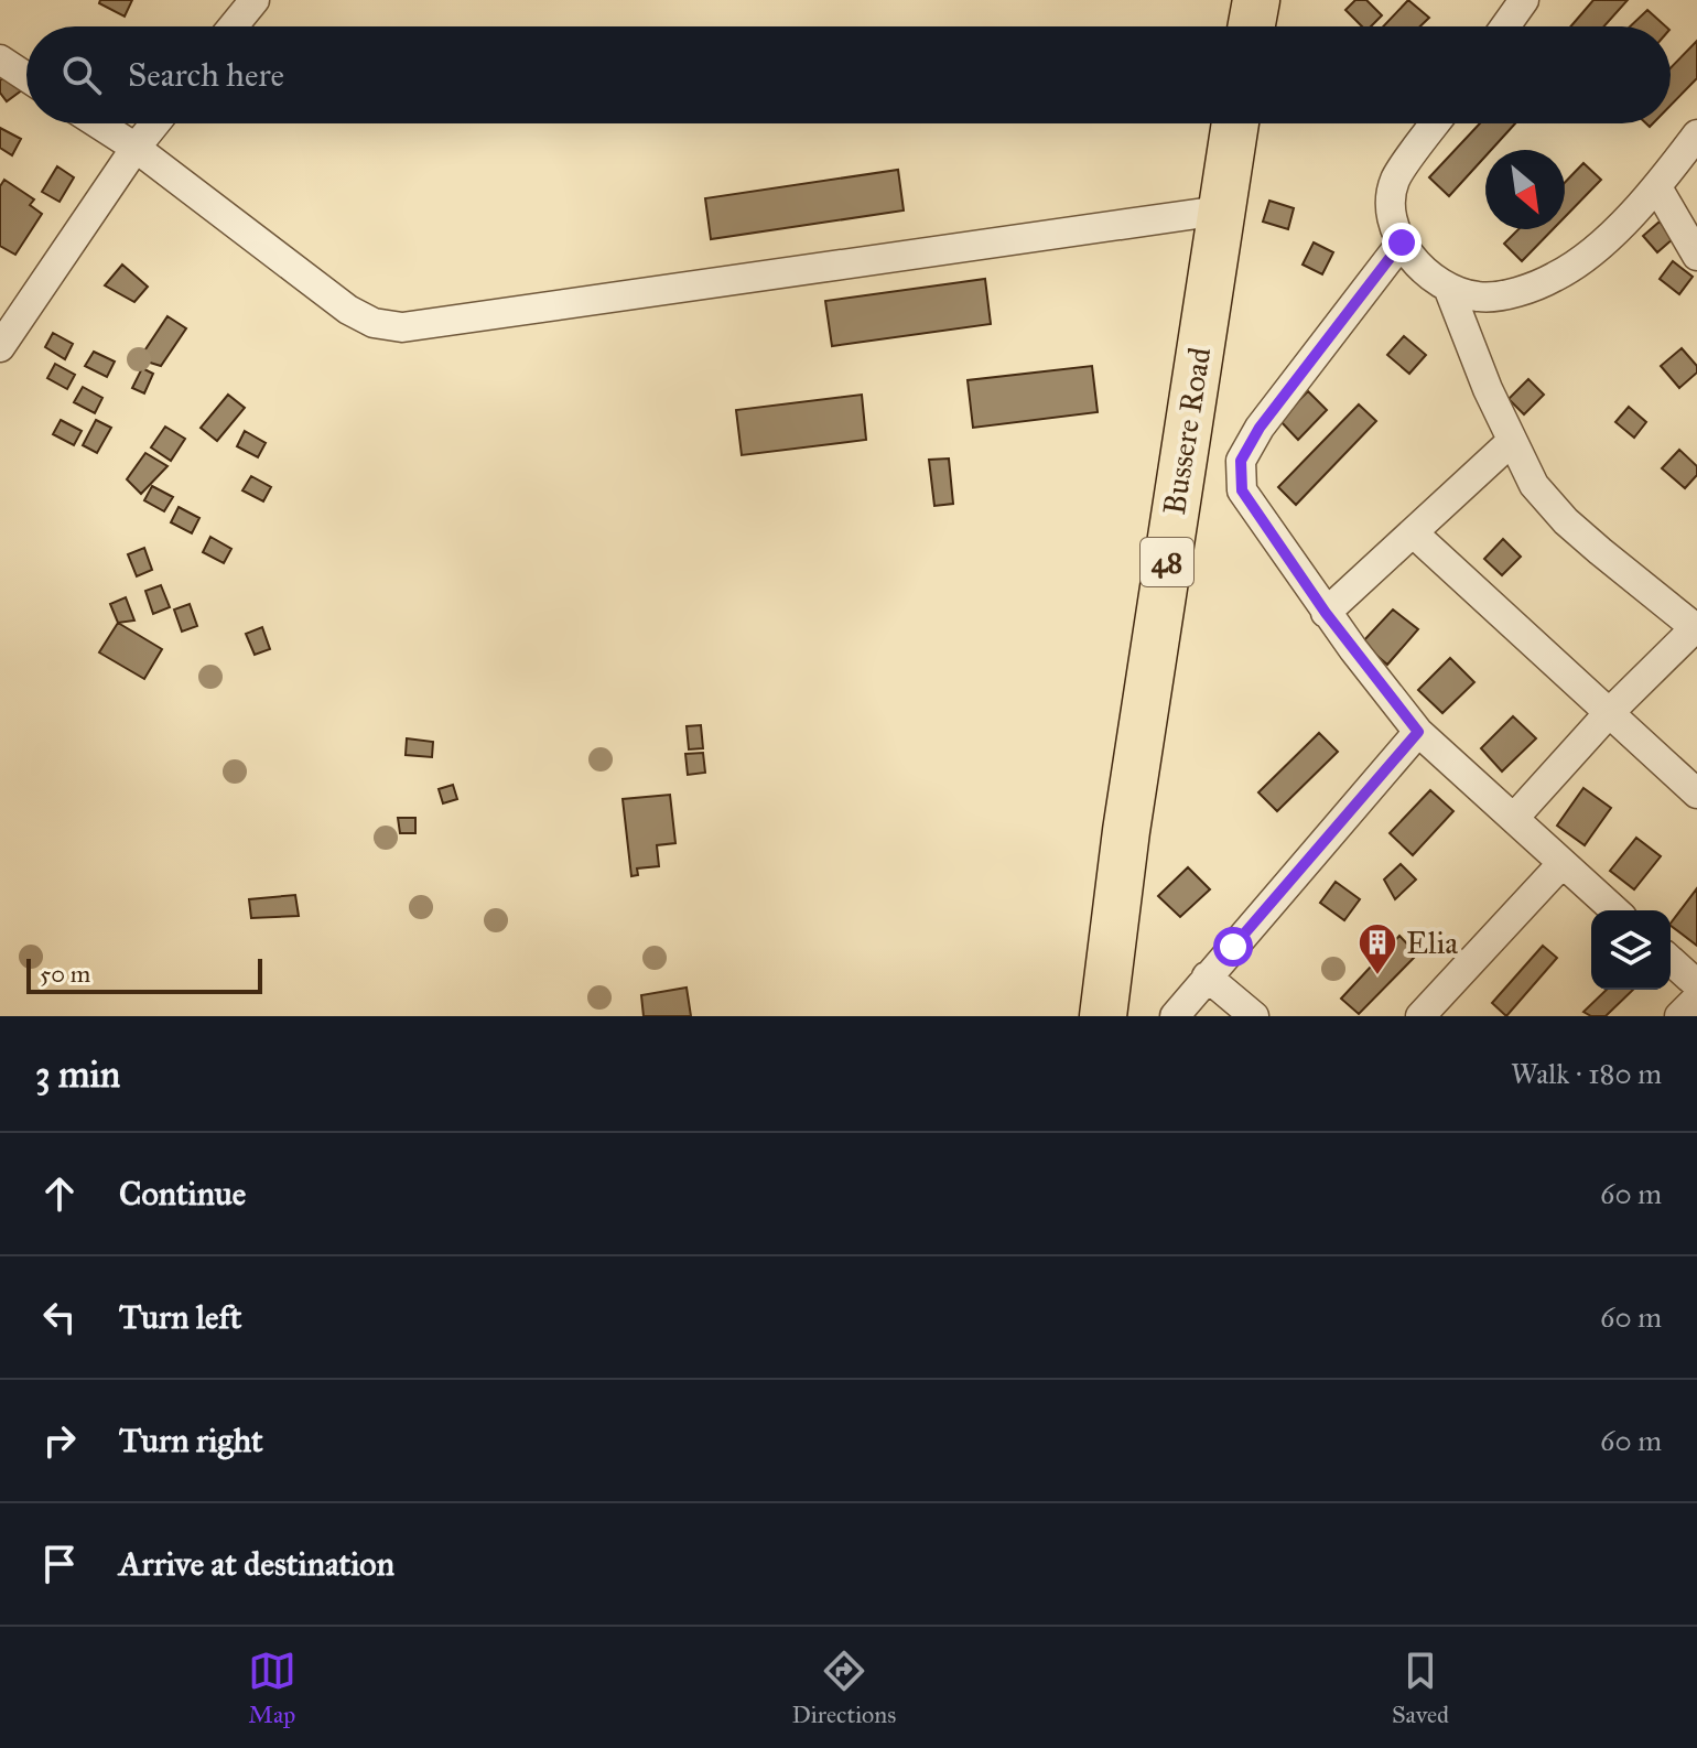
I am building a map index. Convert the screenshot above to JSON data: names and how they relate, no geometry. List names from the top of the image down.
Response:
{
  "streets": {
    "main road": ["Bussere Road", "48"]
  },
  "places": {
    "building": ["Elia"]
  },
  "scale_bar": "50 m",
  "north": "bottom right",
  "page": {
    "search": "Search here",
    "scale": "50 m",
    "heading": ["3 min", "Walk · 180 m"],
    "list": [
      ["Continue", "60 m"],
      ["Turn left", "60 m"],
      ["Turn right", "60 m"],
      "Arrive at destination"
    ],
    "nav": ["Map", "Directions", "Saved"]
  }
}
